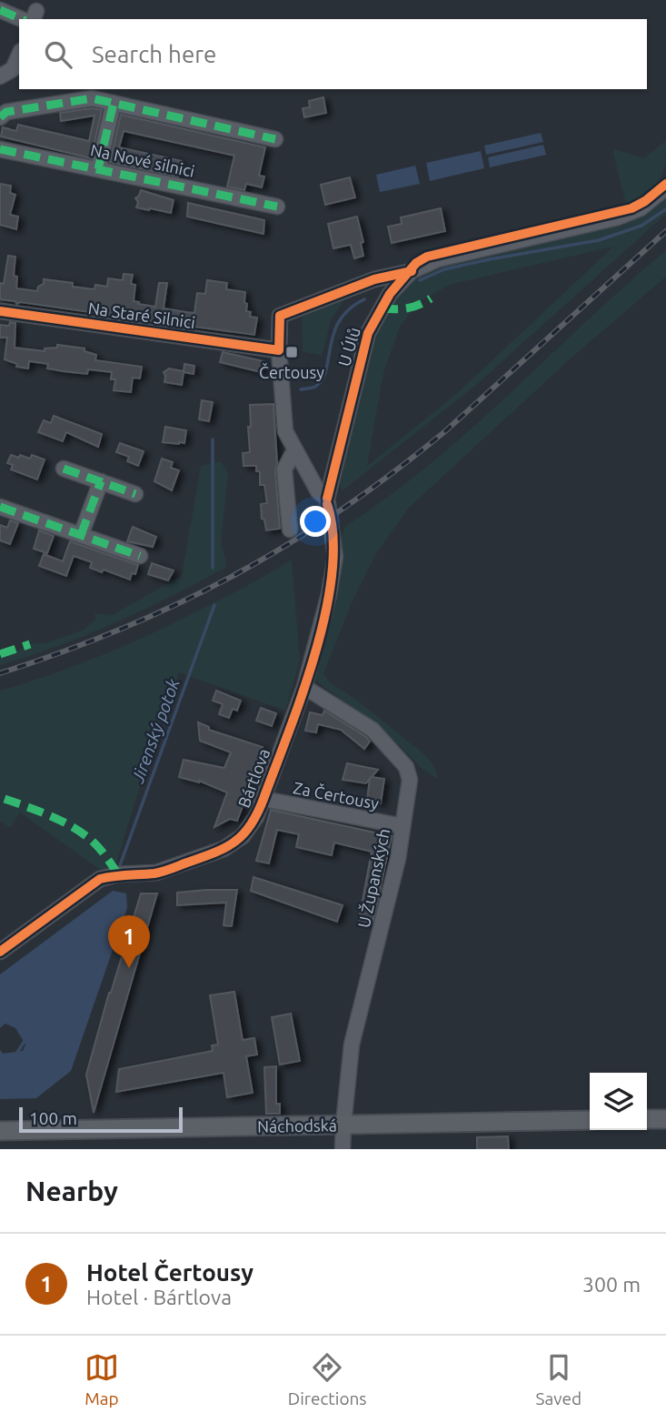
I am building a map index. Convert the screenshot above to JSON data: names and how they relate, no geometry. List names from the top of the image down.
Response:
{
  "streets": {
    "main road": ["Náchodská"],
    "street": [
      "Na Nové silnici",
      "Na Staré Silnici",
      "U Úlů",
      "Bártlova",
      "Za Čertousy",
      "U Županských"
    ]
  },
  "crossings": [
    ["U Úlů", "Bártlova"],
    ["Bártlova", "Za Čertousy"],
    ["Bártlova", "U Županských"],
    ["Za Čertousy", "U Županských"],
    ["U Županských", "Náchodská"]
  ],
  "water": ["Jirenský potok"],
  "places": {
    "transit": ["Čertousy"]
  },
  "scale_bar": "100 m",
  "page": {
    "search": "Search here",
    "pins": "1",
    "scale": "100 m",
    "heading": "Nearby",
    "list": [
      {
        "mark": "1",
        "name": "Hotel Čertousy",
        "note": "Hotel · Bártlova",
        "value": "300 m"
      }
    ],
    "nav": ["Map", "Directions", "Saved"]
  }
}
